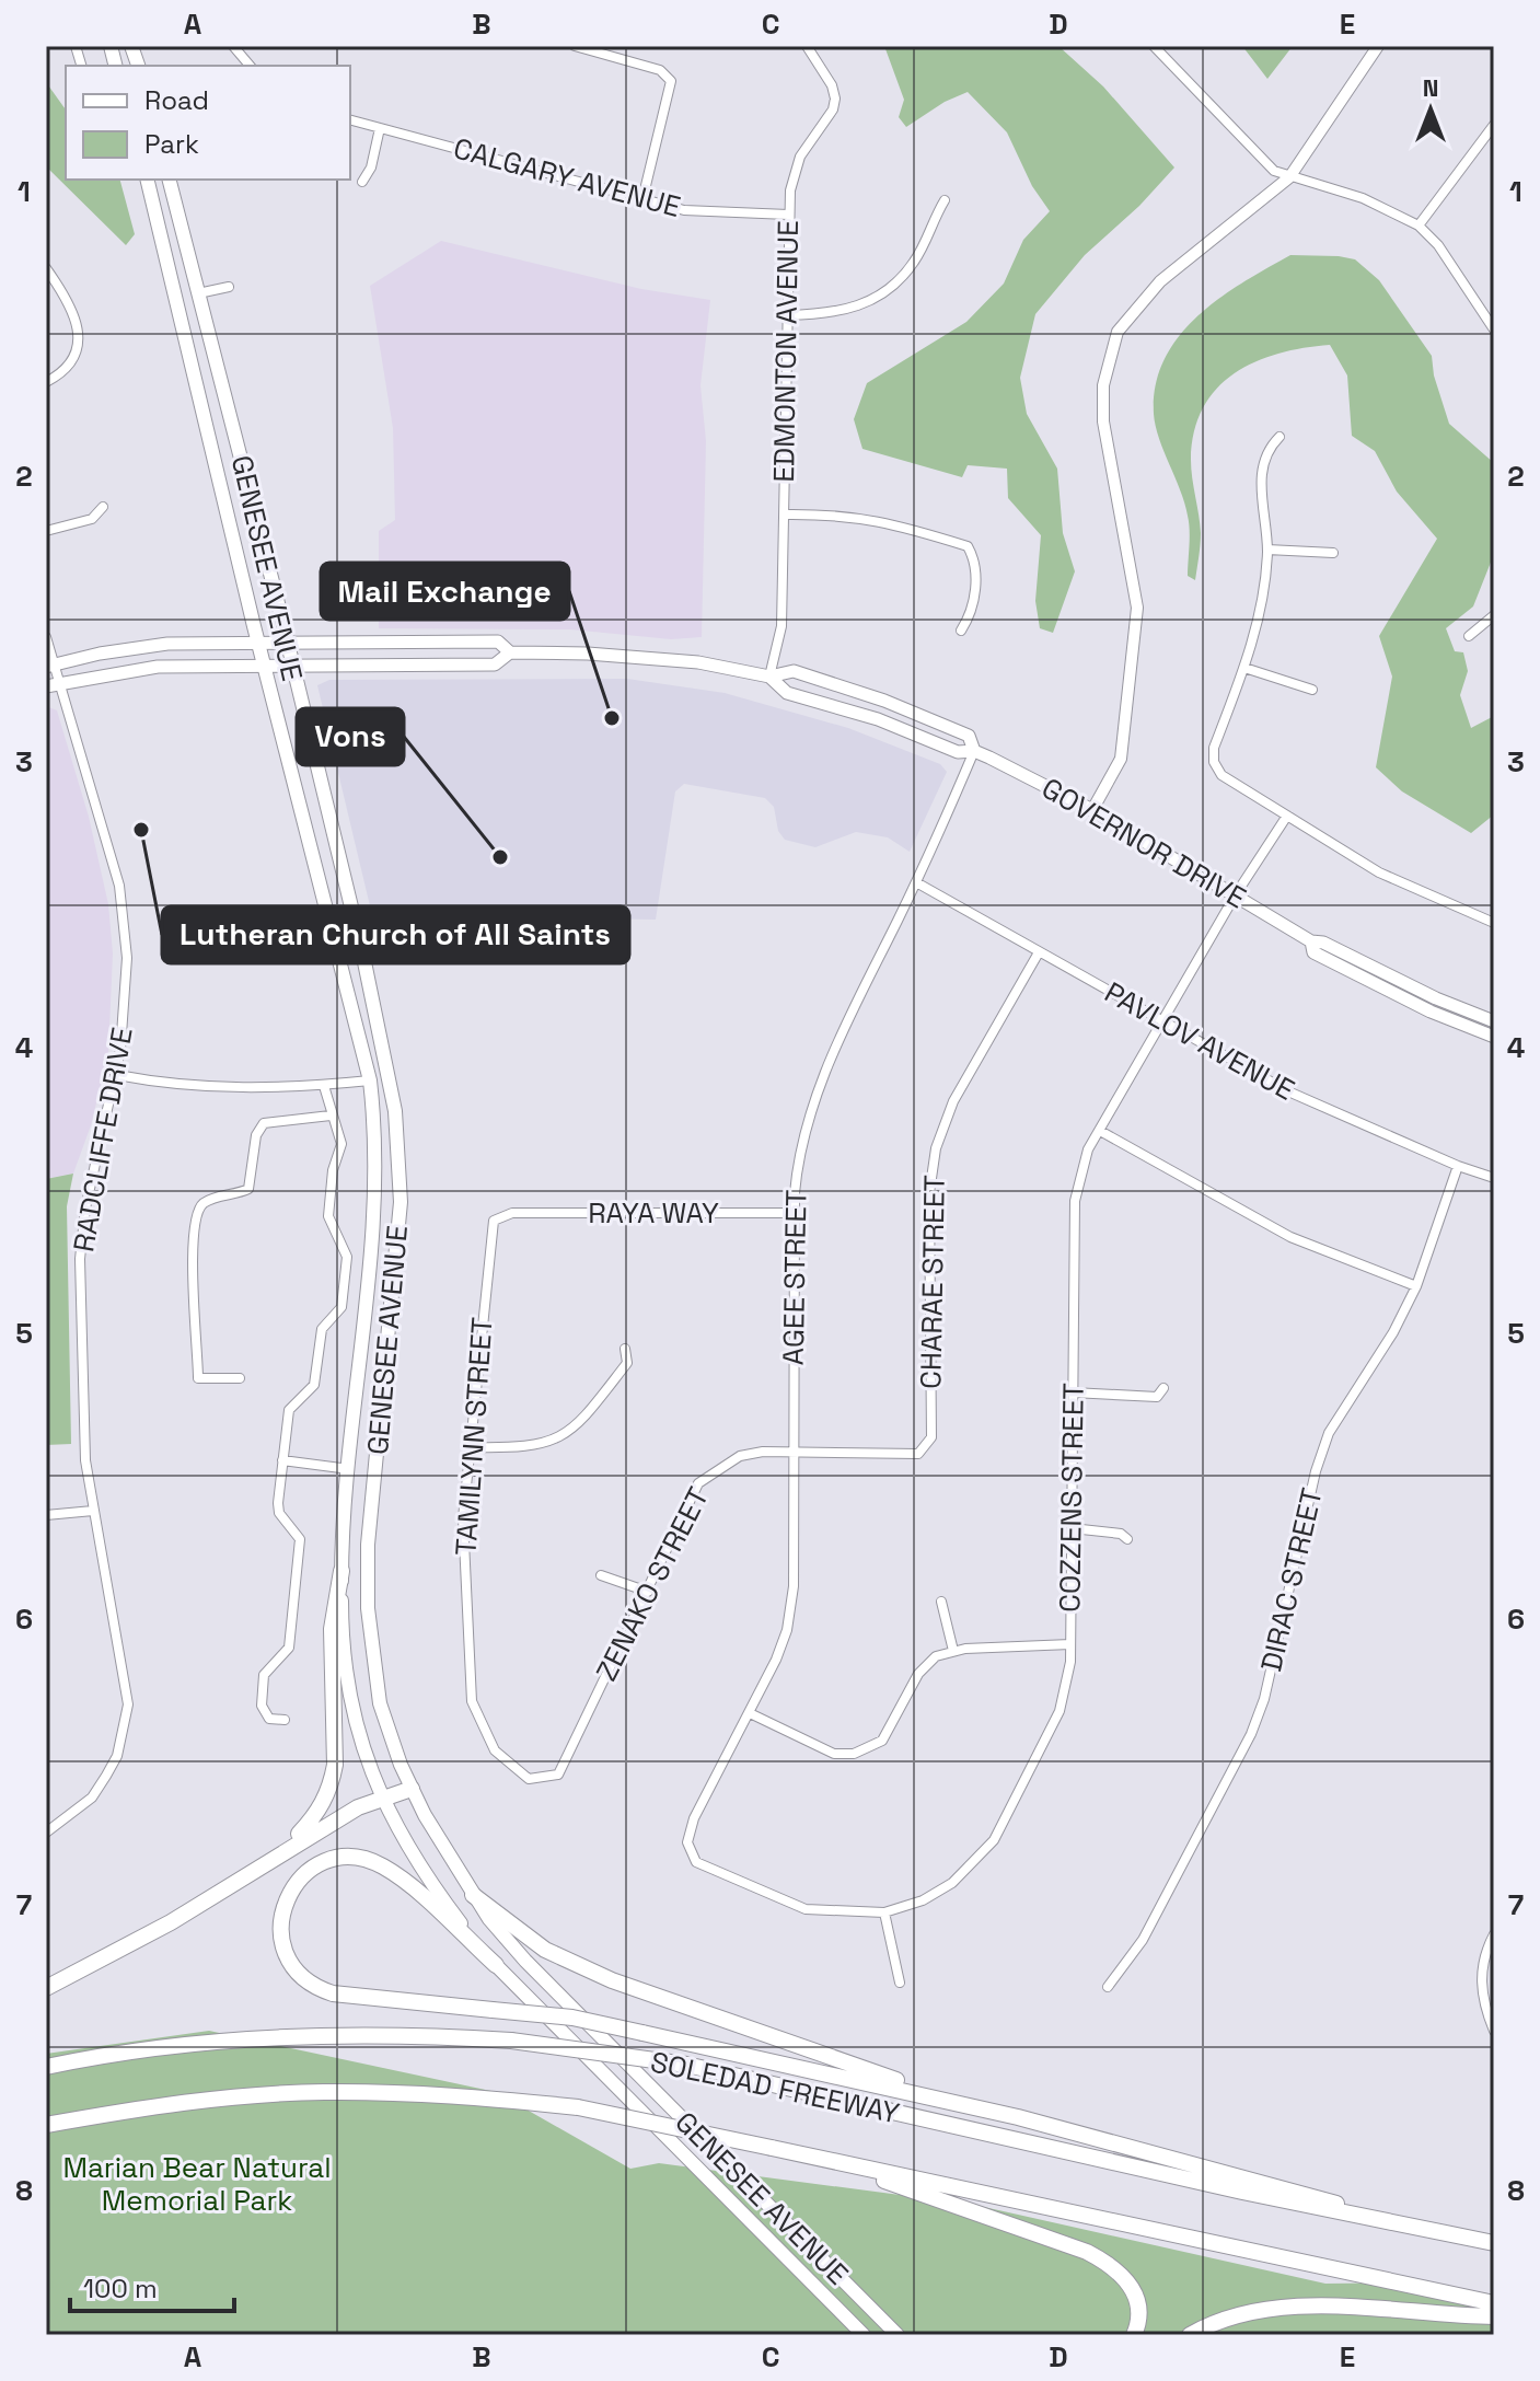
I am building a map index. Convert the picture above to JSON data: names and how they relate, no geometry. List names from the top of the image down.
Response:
{
  "streets": {
    "highway": ["SOLEDAD FREEWAY"],
    "main road": ["GENESEE AVENUE", "GOVERNOR DRIVE"],
    "street": [
      "CALGARY AVENUE",
      "EDMONTON AVENUE",
      "PAVLOV AVENUE",
      "RADCLIFFE DRIVE",
      "RAYA WAY",
      "AGEE STREET",
      "CHARAE STREET",
      "TAMILYNN STREET",
      "COZZENS STREET",
      "DIRAC STREET",
      "ZENAKO STREET"
    ]
  },
  "crossings": [
    ["CALGARY AVENUE", "EDMONTON AVENUE"],
    ["EDMONTON AVENUE", "GOVERNOR DRIVE"],
    ["GENESEE AVENUE", "GOVERNOR DRIVE"],
    ["GOVERNOR DRIVE", "RADCLIFFE DRIVE"],
    ["GOVERNOR DRIVE", "AGEE STREET"],
    ["GOVERNOR DRIVE", "COZZENS STREET"],
    ["PAVLOV AVENUE", "AGEE STREET"],
    ["PAVLOV AVENUE", "CHARAE STREET"],
    ["PAVLOV AVENUE", "COZZENS STREET"],
    ["PAVLOV AVENUE", "DIRAC STREET"],
    ["RAYA WAY", "AGEE STREET"],
    ["RAYA WAY", "TAMILYNN STREET"],
    ["AGEE STREET", "CHARAE STREET"],
    ["AGEE STREET", "COZZENS STREET"],
    ["AGEE STREET", "ZENAKO STREET"],
    ["CHARAE STREET", "ZENAKO STREET"],
    ["TAMILYNN STREET", "ZENAKO STREET"]
  ],
  "parks": ["Marian Bear Natural Memorial Park"],
  "places": ["Mail Exchange", "Lutheran Church of All Saints", "Vons"],
  "legend": ["Road", "Park"],
  "scale_bar": "100 m",
  "north": "top",
  "grid": {
    "columns": [
      "A",
      "B",
      "C",
      "D",
      "E"
    ],
    "rows": [
      "1",
      "2",
      "3",
      "4",
      "5",
      "6",
      "7",
      "8"
    ]
  }
}
